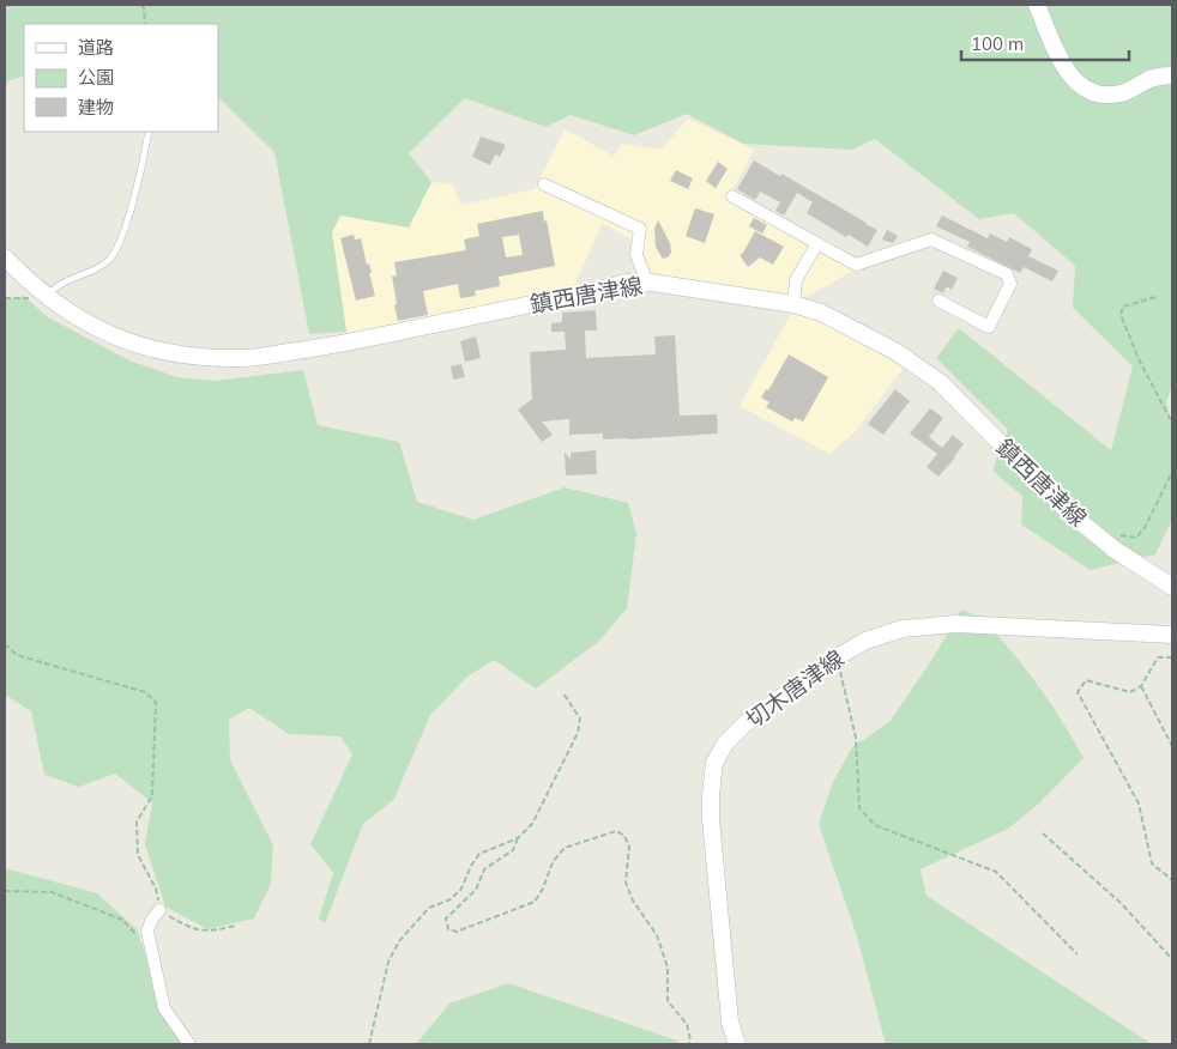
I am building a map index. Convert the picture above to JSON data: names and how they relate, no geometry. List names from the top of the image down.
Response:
{
  "streets": {
    "main road": ["鎮西唐津線", "切木唐津線"]
  },
  "legend": ["道路", "公園", "建物"],
  "scale_bar": "100 m"
}
